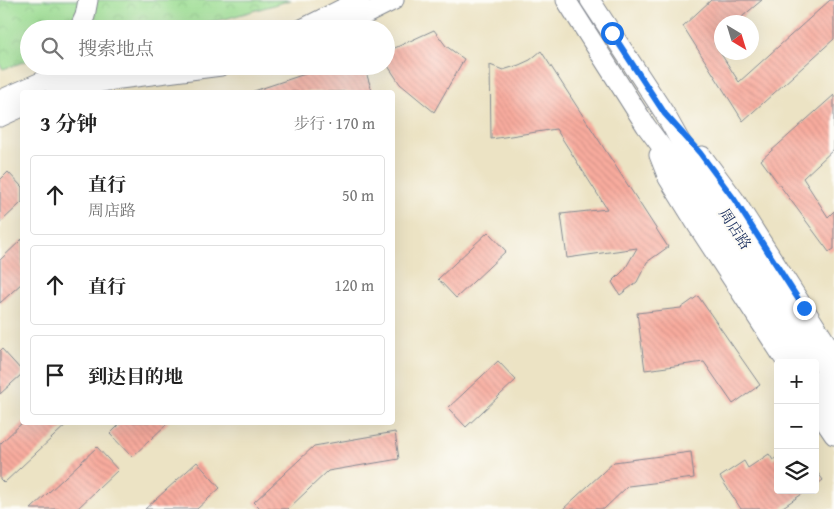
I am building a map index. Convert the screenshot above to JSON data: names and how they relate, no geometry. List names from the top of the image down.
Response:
{
  "streets": {
    "street": ["周店路"]
  },
  "north": "bottom right",
  "page": {
    "search": "搜索地点",
    "heading": ["3 分钟", "步行 · 170 m"],
    "list": [
      ["直行", "周店路", "50 m"],
      ["直行", "120 m"],
      "到达目的地"
    ],
    "map_buttons": ["+", "−"]
  }
}
